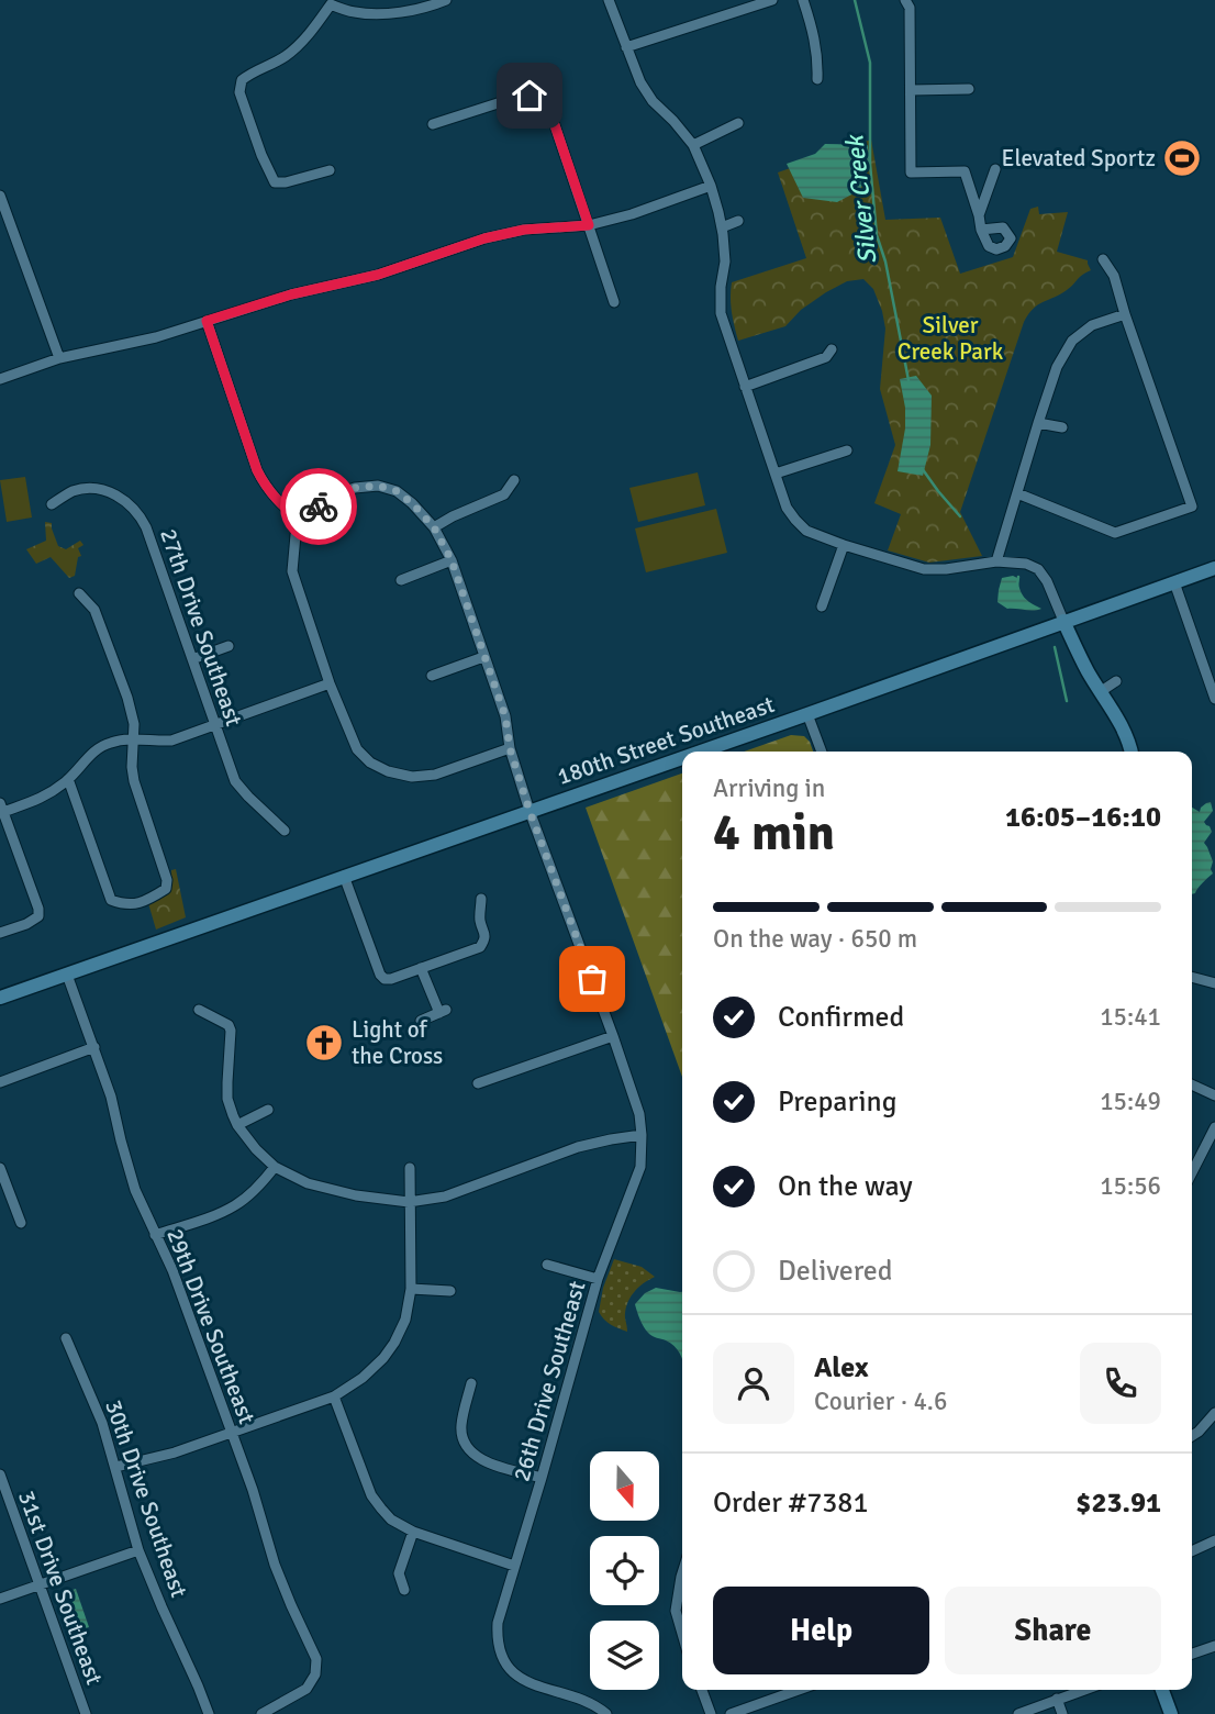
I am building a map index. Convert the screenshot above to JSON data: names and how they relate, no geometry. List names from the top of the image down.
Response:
{
  "streets": {
    "street": [
      "27th Drive Southeast",
      "180th Street Southeast",
      "29th Drive Southeast",
      "26th Drive Southeast",
      "30th Drive Southeast",
      "31st Drive Southeast"
    ]
  },
  "crossings": [
    ["180th Street Southeast", "29th Drive Southeast"],
    ["180th Street Southeast", "26th Drive Southeast"]
  ],
  "water": ["Silver Creek"],
  "parks": ["Silver Creek Park"],
  "places": {
    "sports": ["Elevated Sportz"],
    "church": ["Light of the Cross"]
  },
  "north": "bottom",
  "page": {
    "heading": ["4 min", "Arriving in", "16:05–16:10"],
    "panel": [
      "Alex",
      "Courier · 4.6",
      "Order #7381",
      "$23.91"
    ],
    "bar": "On the way · 650 m",
    "list": [
      ["Confirmed", "15:41"],
      ["Preparing", "15:49"],
      ["On the way", "15:56"],
      "Delivered"
    ],
    "buttons": ["Help", "Share"]
  }
}
